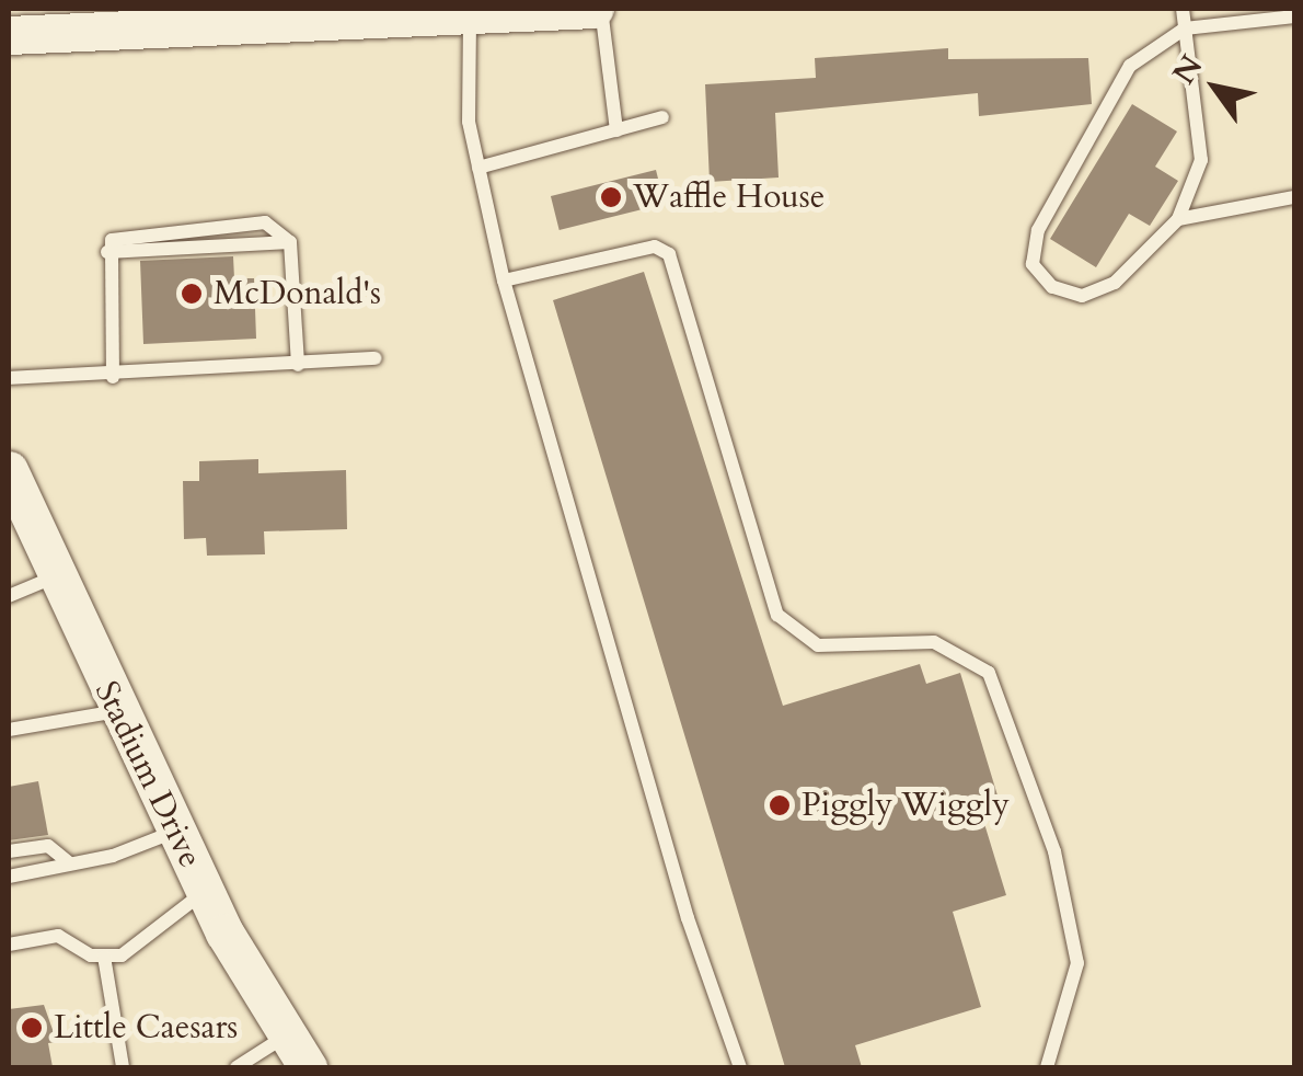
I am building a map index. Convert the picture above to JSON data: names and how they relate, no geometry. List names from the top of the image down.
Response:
{
  "streets": {
    "street": ["Stadium Drive"]
  },
  "places": [
    "Waffle House",
    "McDonald's",
    "Piggly Wiggly",
    "Little Caesars"
  ],
  "north": "top left"
}
